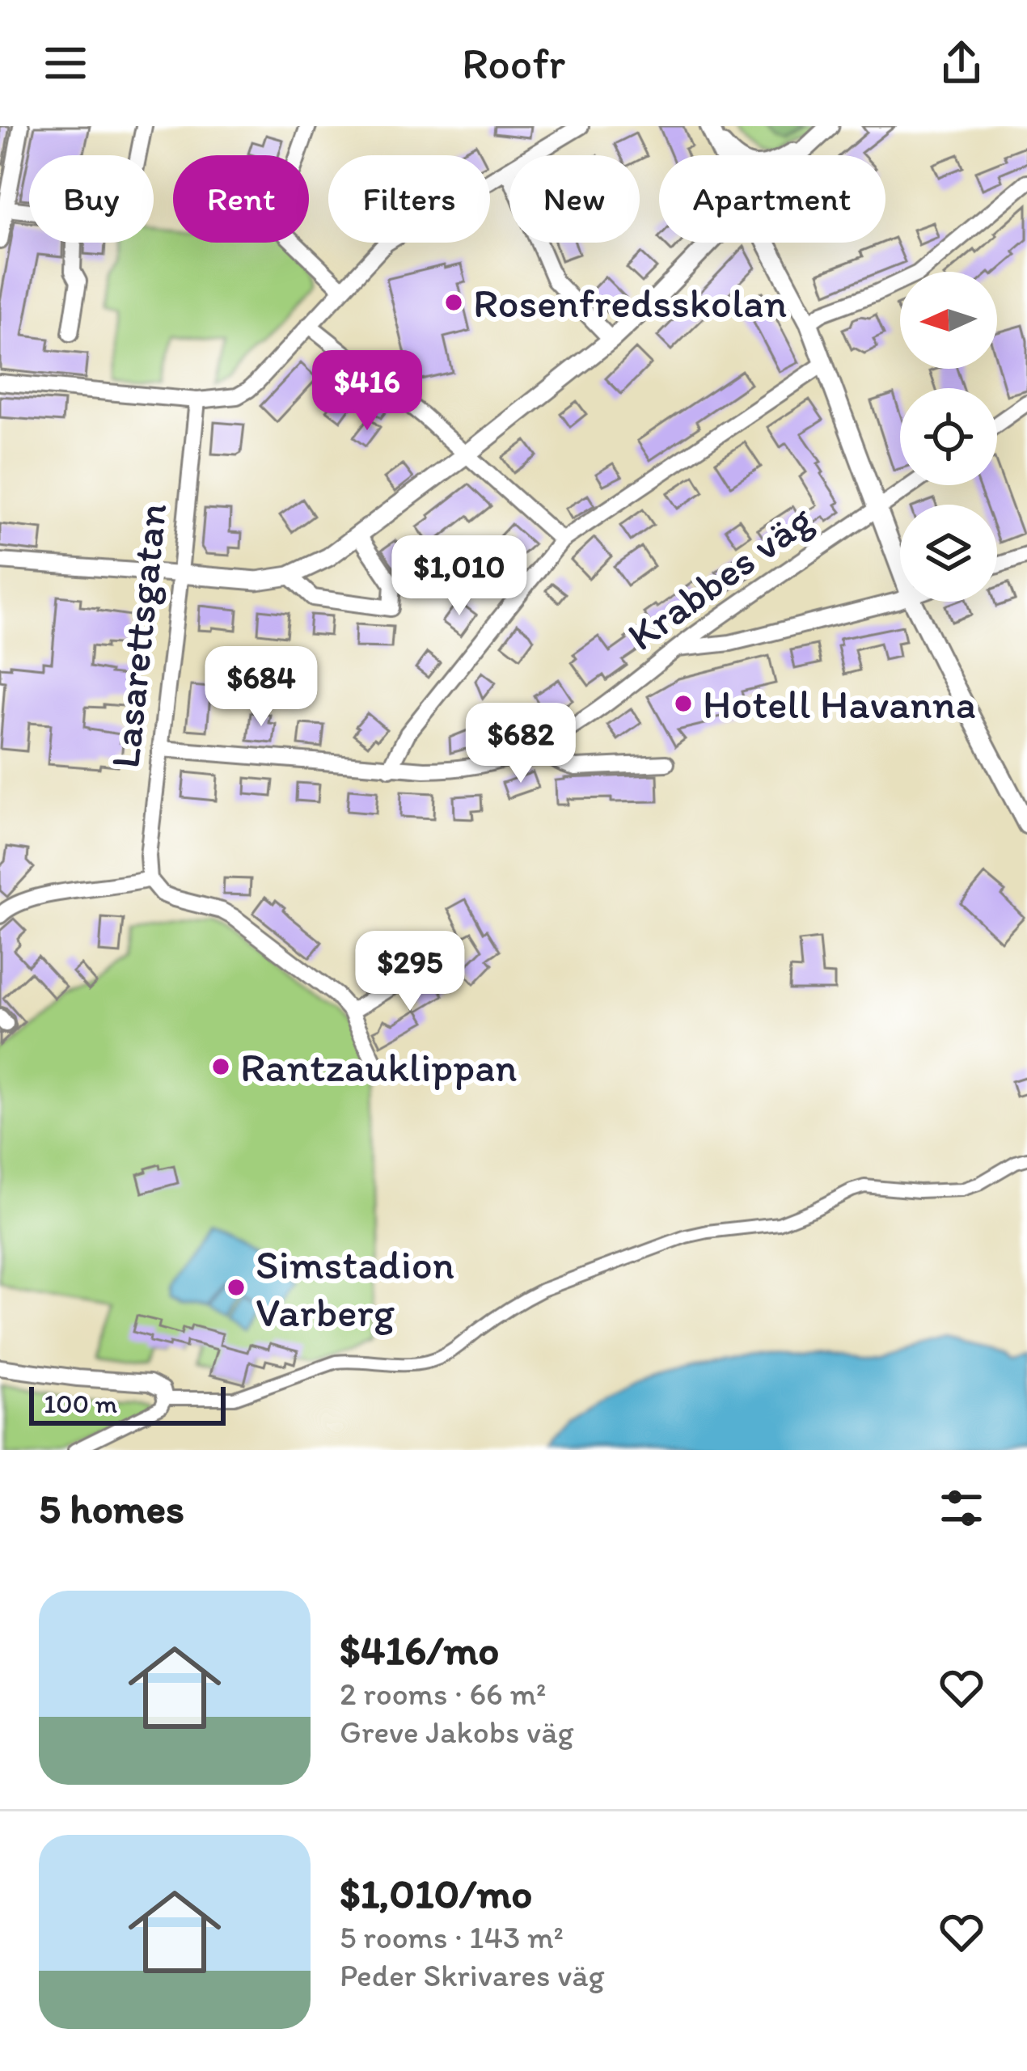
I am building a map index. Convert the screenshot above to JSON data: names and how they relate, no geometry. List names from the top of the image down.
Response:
{
  "streets": {
    "street": ["Krabbes väg", "Lasarettsgatan"]
  },
  "crossings": [
    ["Krabbes väg", "Lasarettsgatan"]
  ],
  "places": [
    "Rosenfredsskolan",
    "Hotell Havanna",
    "Rantzauklippan",
    "Simstadion Varberg"
  ],
  "scale_bar": "100 m",
  "north": "left",
  "page": {
    "header": "Roofr",
    "chip": [
      "Buy",
      "Rent",
      "Filters",
      "New",
      "Apartment"
    ],
    "price": [
      "$416",
      "$1,010",
      "$684",
      "$682",
      "$295"
    ],
    "scale": "100 m",
    "heading": "5 homes",
    "list": [
      {
        "name": "$416/mo",
        "note": "2 rooms · 66 m² · Greve Jakobs väg"
      },
      {
        "name": "$1,010/mo",
        "note": "5 rooms · 143 m² · Peder Skrivares väg"
      }
    ]
  }
}
